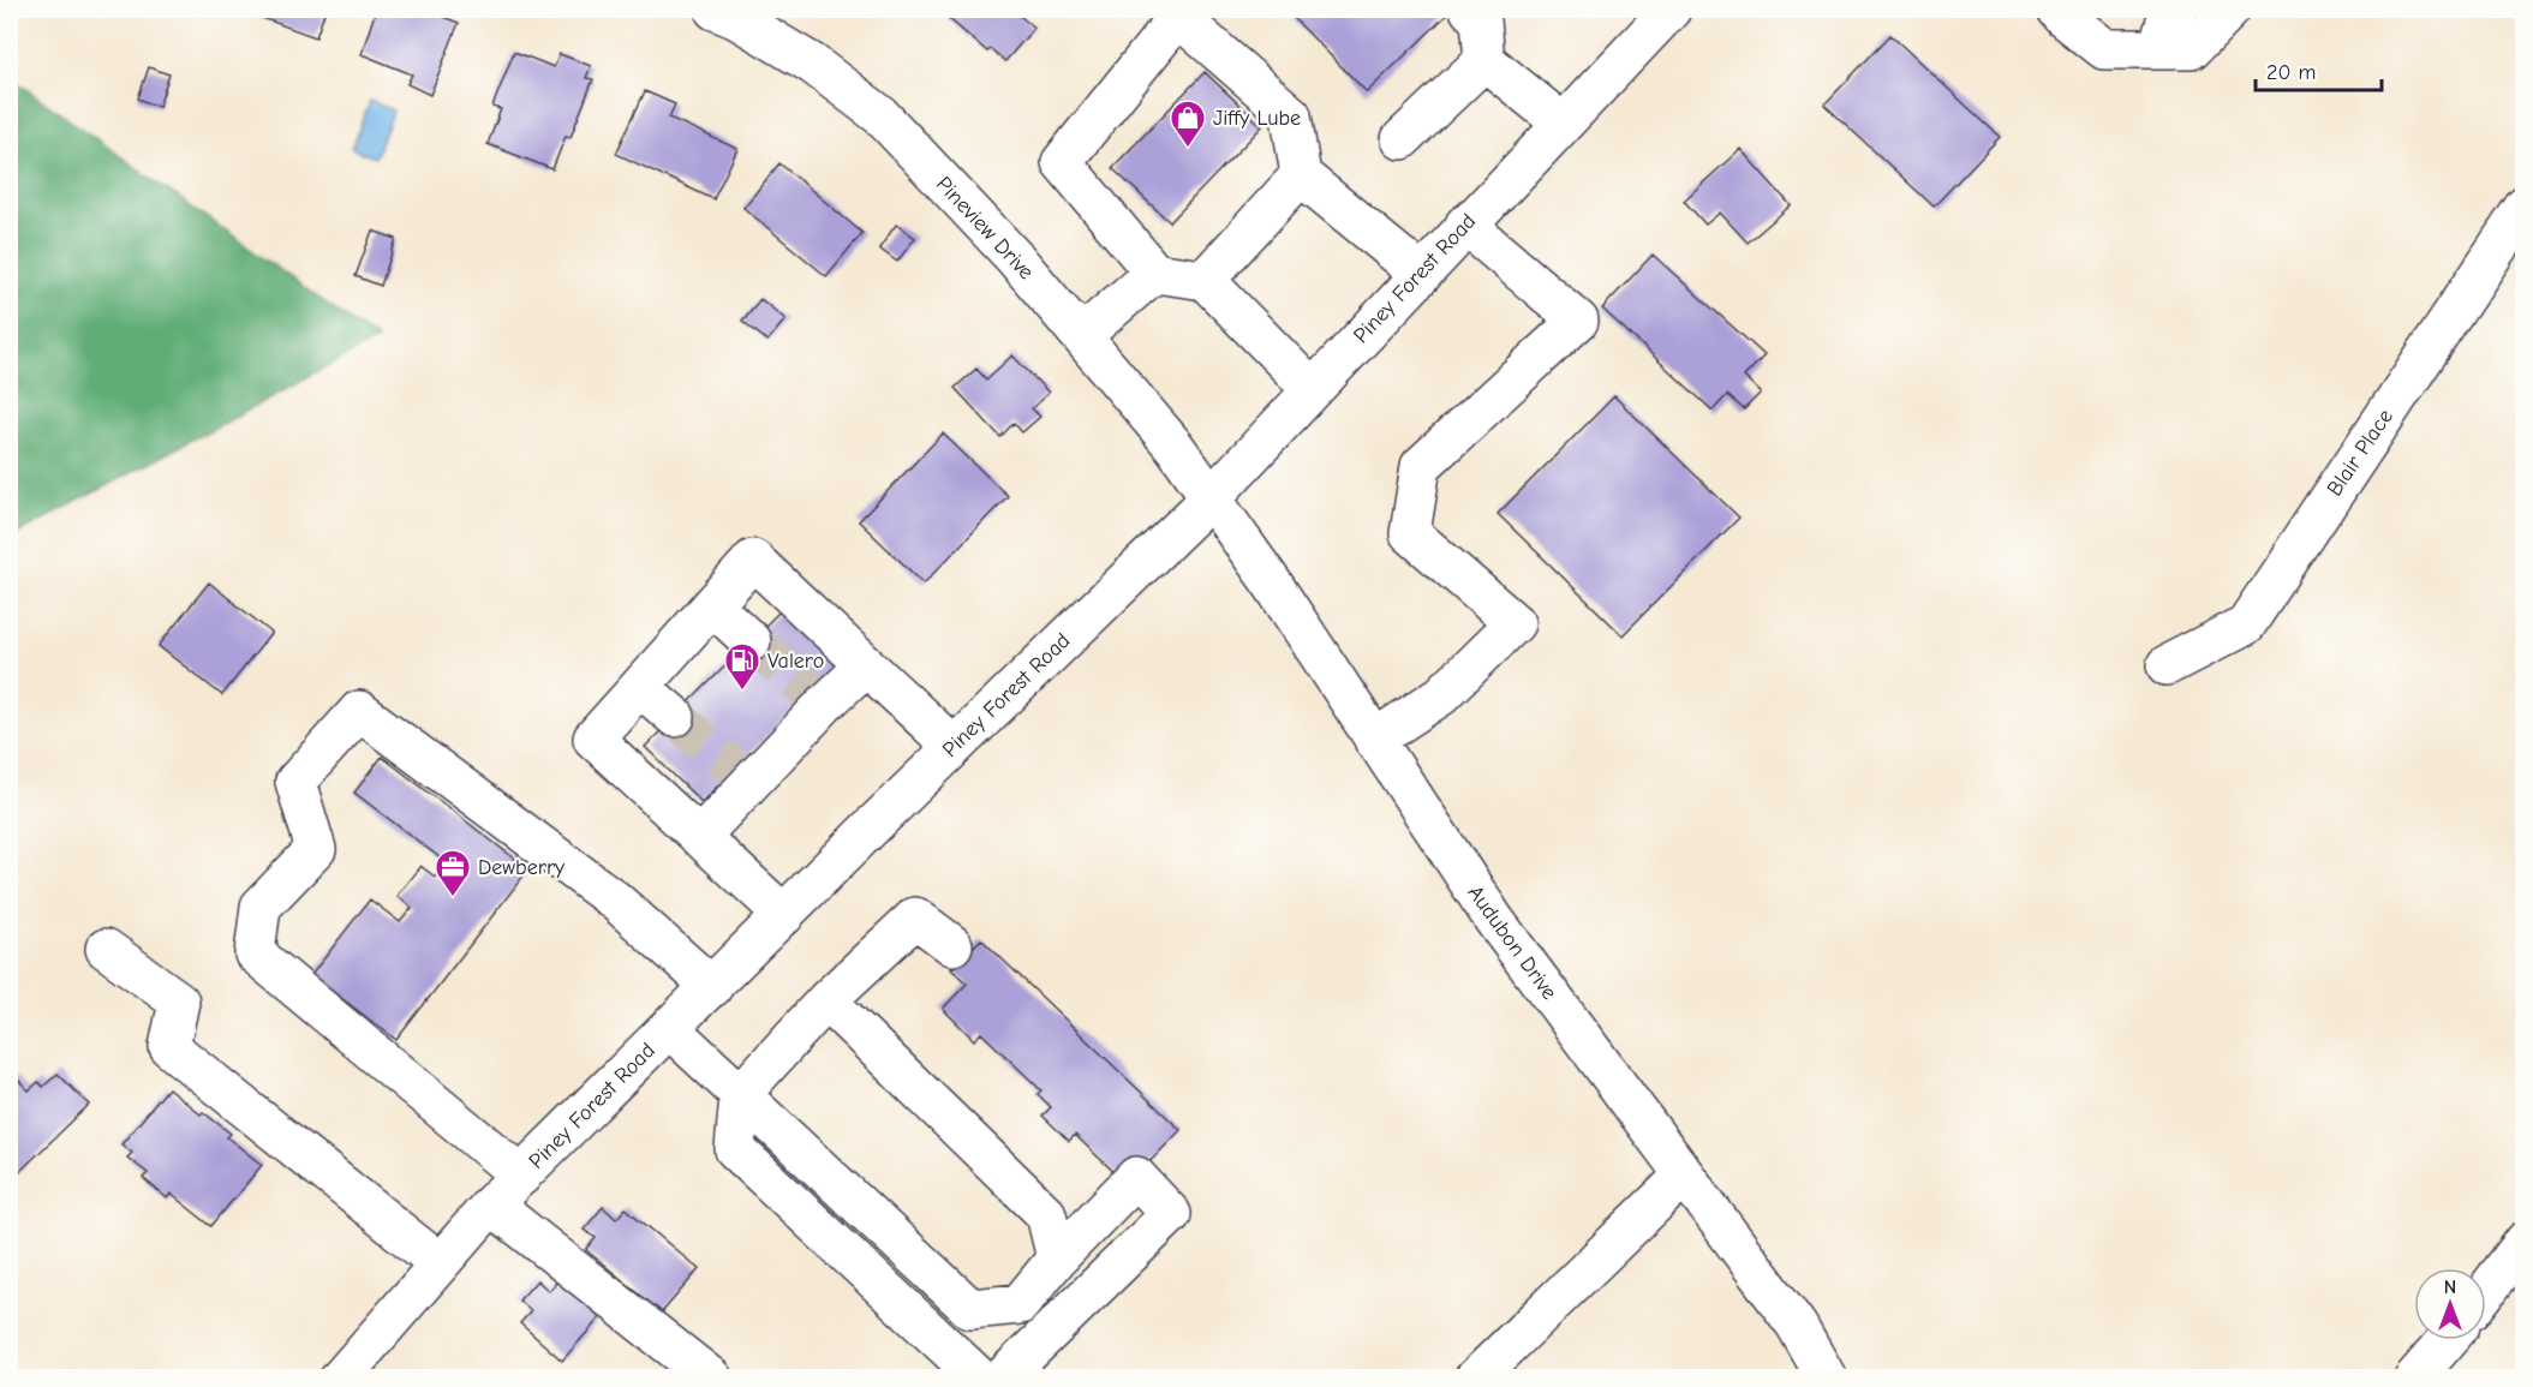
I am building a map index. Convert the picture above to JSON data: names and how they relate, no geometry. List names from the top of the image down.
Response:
{
  "streets": {
    "street": [
      "Pineview Drive",
      "Piney Forest Road",
      "Blair Place",
      "Audubon Drive"
    ]
  },
  "crossings": [
    ["Pineview Drive", "Piney Forest Road"],
    ["Pineview Drive", "Audubon Drive"],
    ["Piney Forest Road", "Audubon Drive"]
  ],
  "places": {
    "shop": ["Jiffy Lube"],
    "fuel station": ["Valero"],
    "office": ["Dewberry"]
  },
  "scale_bar": "20 m",
  "north": "top"
}
